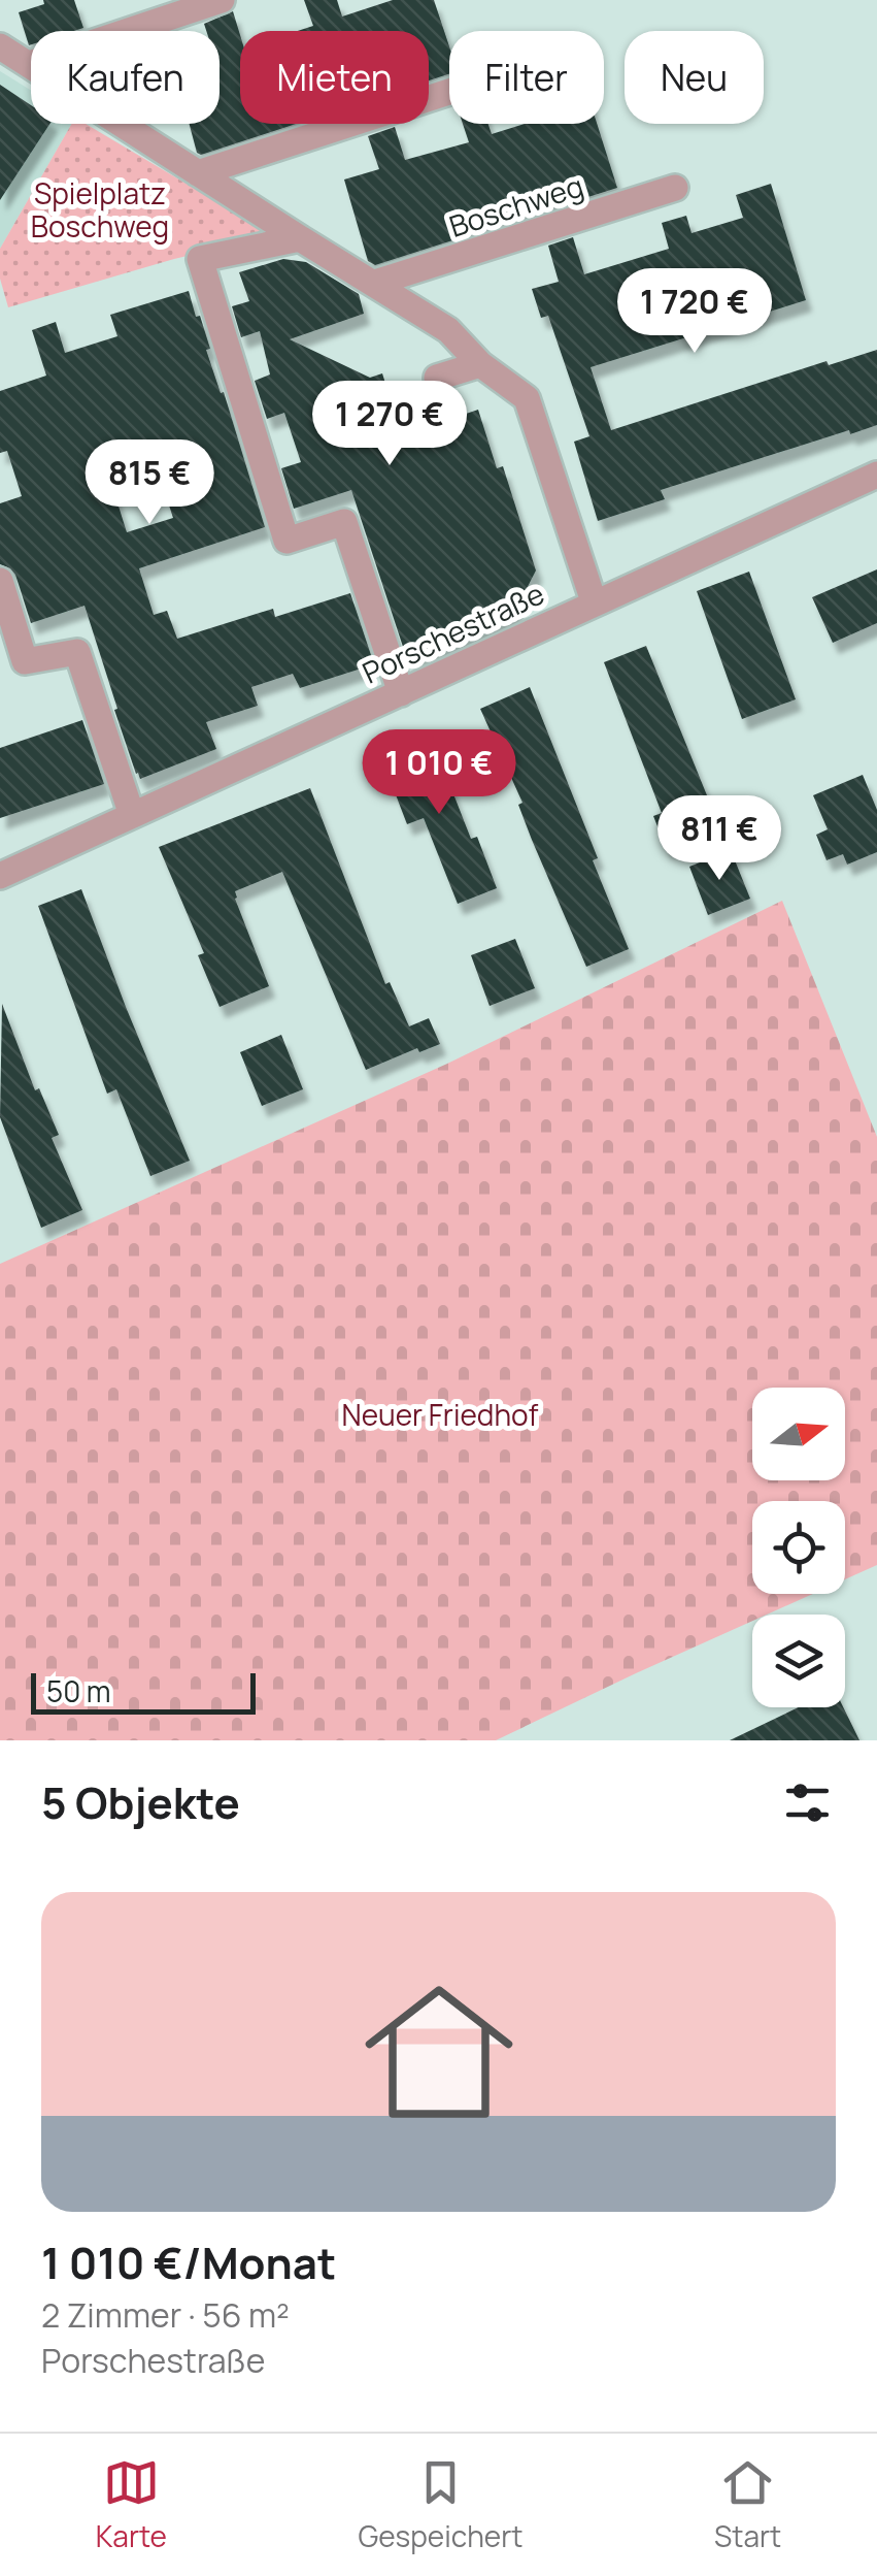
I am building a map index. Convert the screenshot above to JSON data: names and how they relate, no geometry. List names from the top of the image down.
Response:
{
  "streets": {
    "street": ["Boschweg", "Porschestraße"]
  },
  "parks": ["Spielplatz Boschweg", "Neuer Friedhof"],
  "scale_bar": "50 m",
  "north": "right",
  "page": {
    "chip": [
      "Kaufen",
      "Mieten",
      "Filter",
      "Neu"
    ],
    "price": [
      "1 720 €",
      "1 270 €",
      "815 €",
      "1 010 €",
      "811 €"
    ],
    "scale": "50 m",
    "heading": "5 Objekte",
    "list": [
      {
        "name": "1 010 €/Monat",
        "note": "2 Zimmer · 56 m² · Porschestraße"
      }
    ],
    "tabs": ["Karte", "Gespeichert", "Start"]
  }
}
